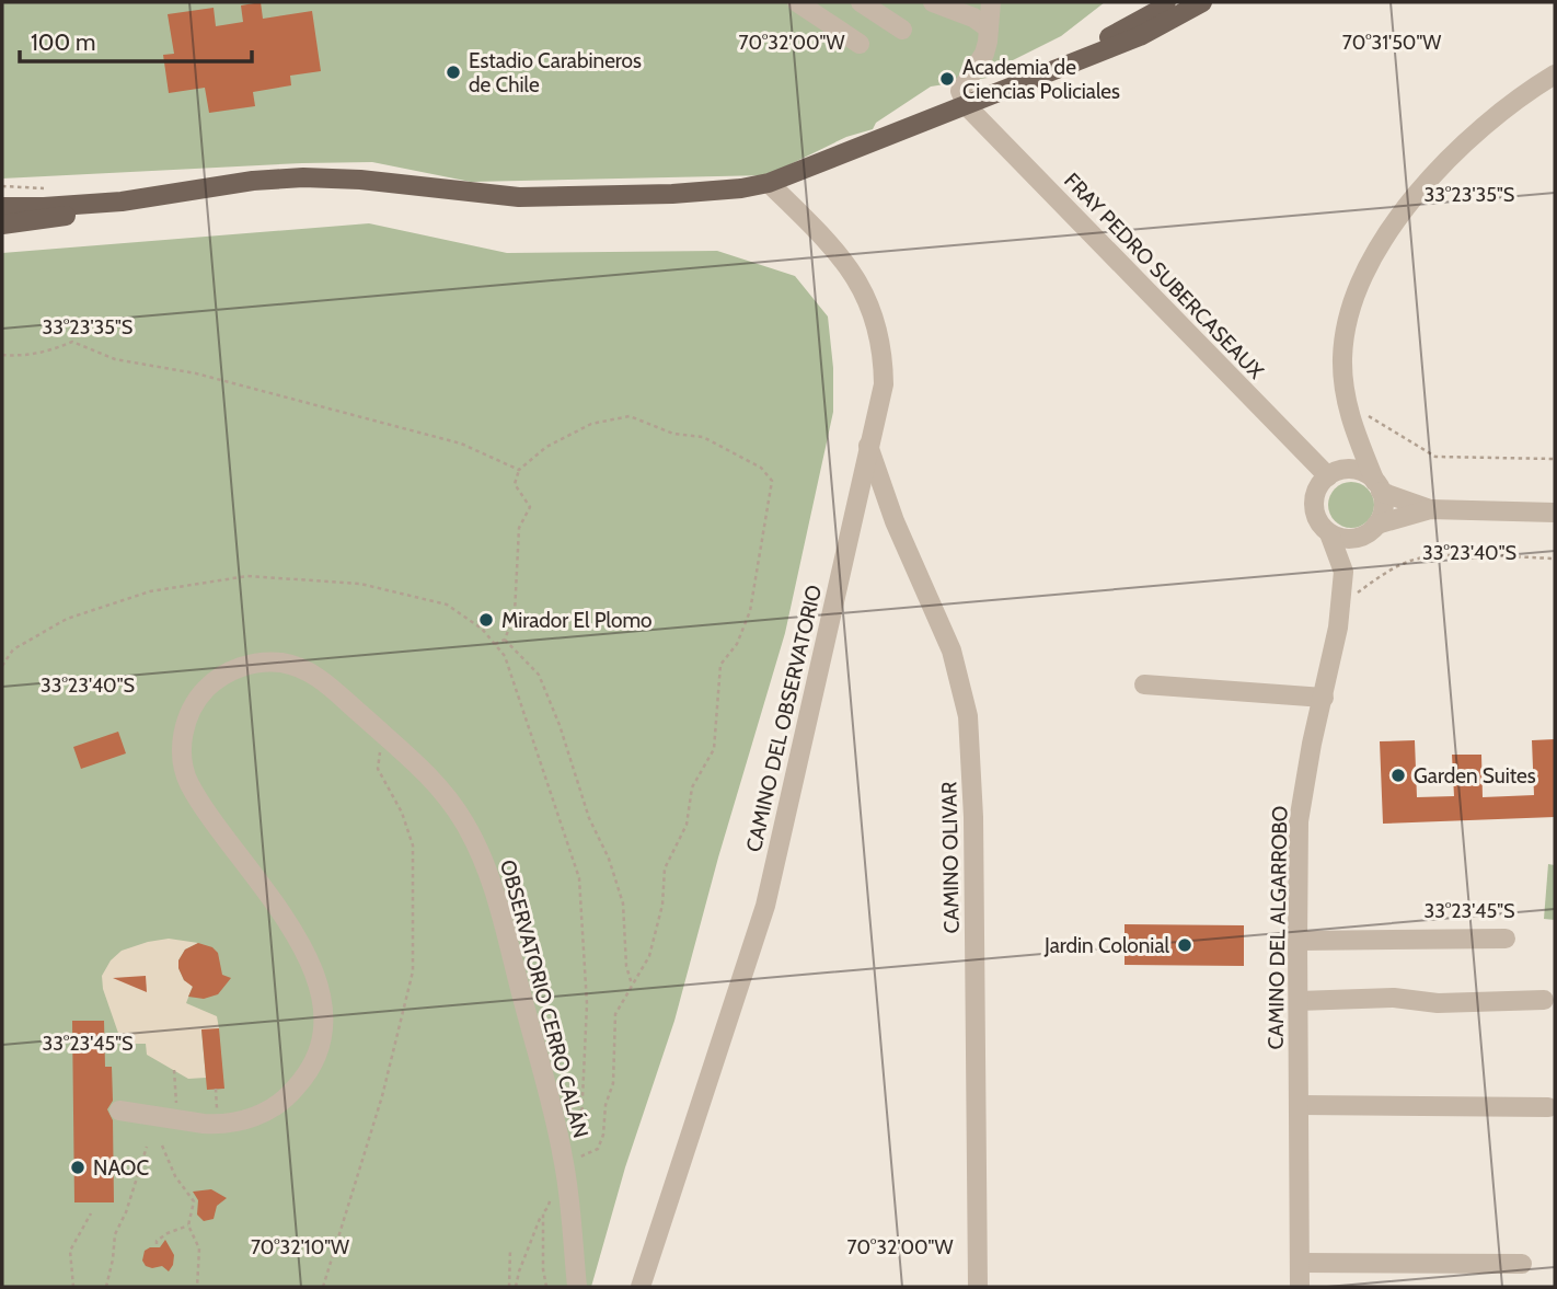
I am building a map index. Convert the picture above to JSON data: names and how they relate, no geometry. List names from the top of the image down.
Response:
{
  "streets": {
    "street": [
      "FRAY PEDRO SUBERCASEAUX",
      "CAMINO DEL OBSERVATORIO",
      "CAMINO OLIVAR",
      "CAMINO DEL ALGARROBO",
      "OBSERVATORIO CERRO CALÁN"
    ]
  },
  "crossings": [
    ["FRAY PEDRO SUBERCASEAUX", "CAMINO DEL ALGARROBO"],
    ["CAMINO DEL OBSERVATORIO", "CAMINO OLIVAR"]
  ],
  "places": [
    "Estadio Carabineros de Chile",
    "Academia de Ciencias Policiales",
    "Mirador El Plomo",
    "Garden Suites",
    "Jardin Colonial",
    "NAOC"
  ],
  "scale_bar": "100 m",
  "coordinates": [
    "70°32'00\"W",
    "70°31'50\"W",
    "33°23'35\"S",
    "33°23'40\"S",
    "33°23'45\"S",
    "70°32'10\"W"
  ]
}
